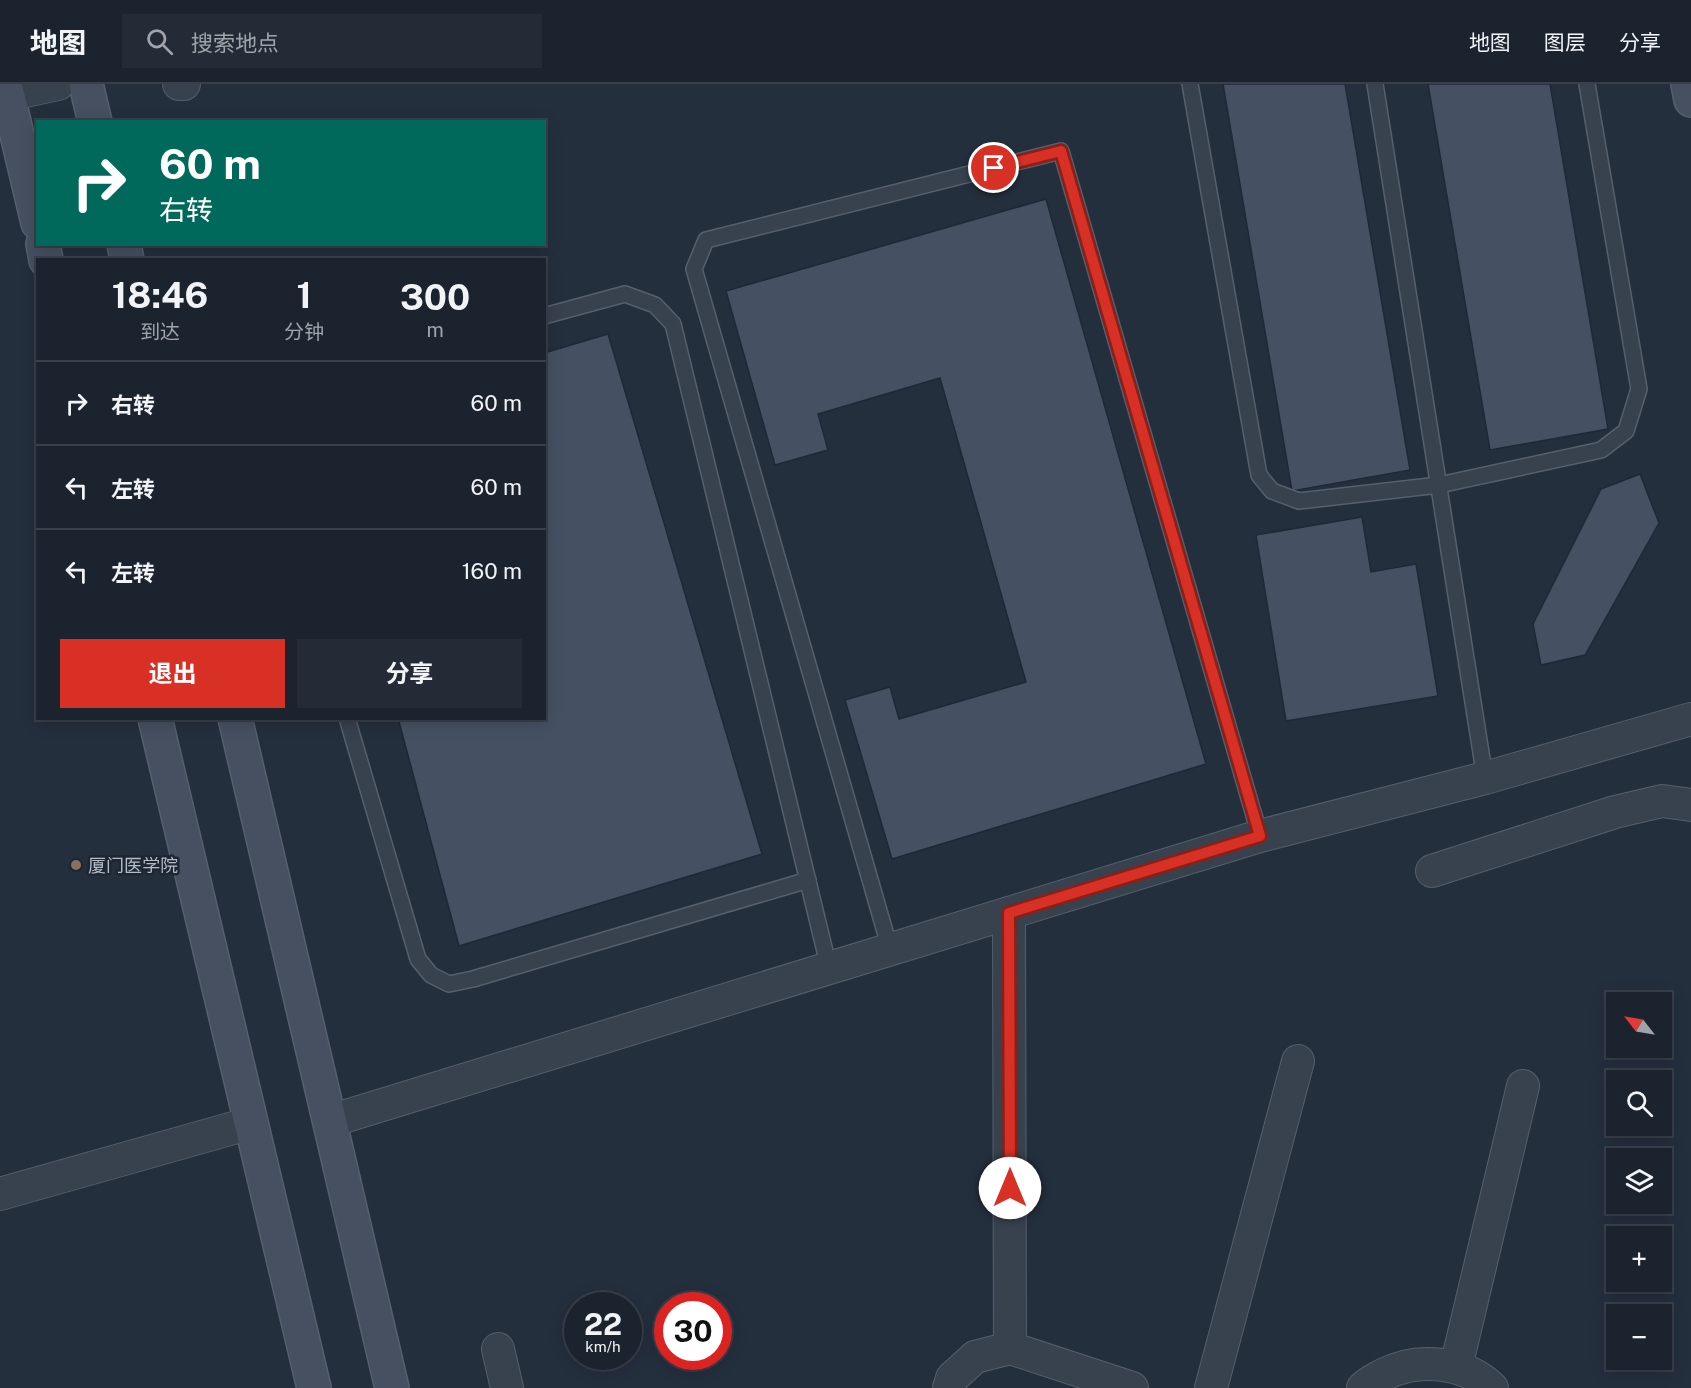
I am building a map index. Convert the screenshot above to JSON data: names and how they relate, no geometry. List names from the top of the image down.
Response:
{
  "places": ["厦门医学院"],
  "north": "top left",
  "page": {
    "header": "地图",
    "search": "搜索地点",
    "nav": ["地图", "图层", "分享"],
    "turn": ["60 m", "右转"],
    "eta": [
      "18:46",
      "到达",
      "1",
      "分钟",
      "300",
      "m"
    ],
    "list": [
      {
        "name": "右转",
        "value": "60 m"
      },
      {
        "name": "左转",
        "value": "60 m"
      },
      {
        "name": "左转",
        "value": "160 m"
      }
    ],
    "buttons": ["退出", "分享"],
    "map_buttons": ["+", "−"],
    "speed": "22 km/h",
    "limit": "30"
  }
}
